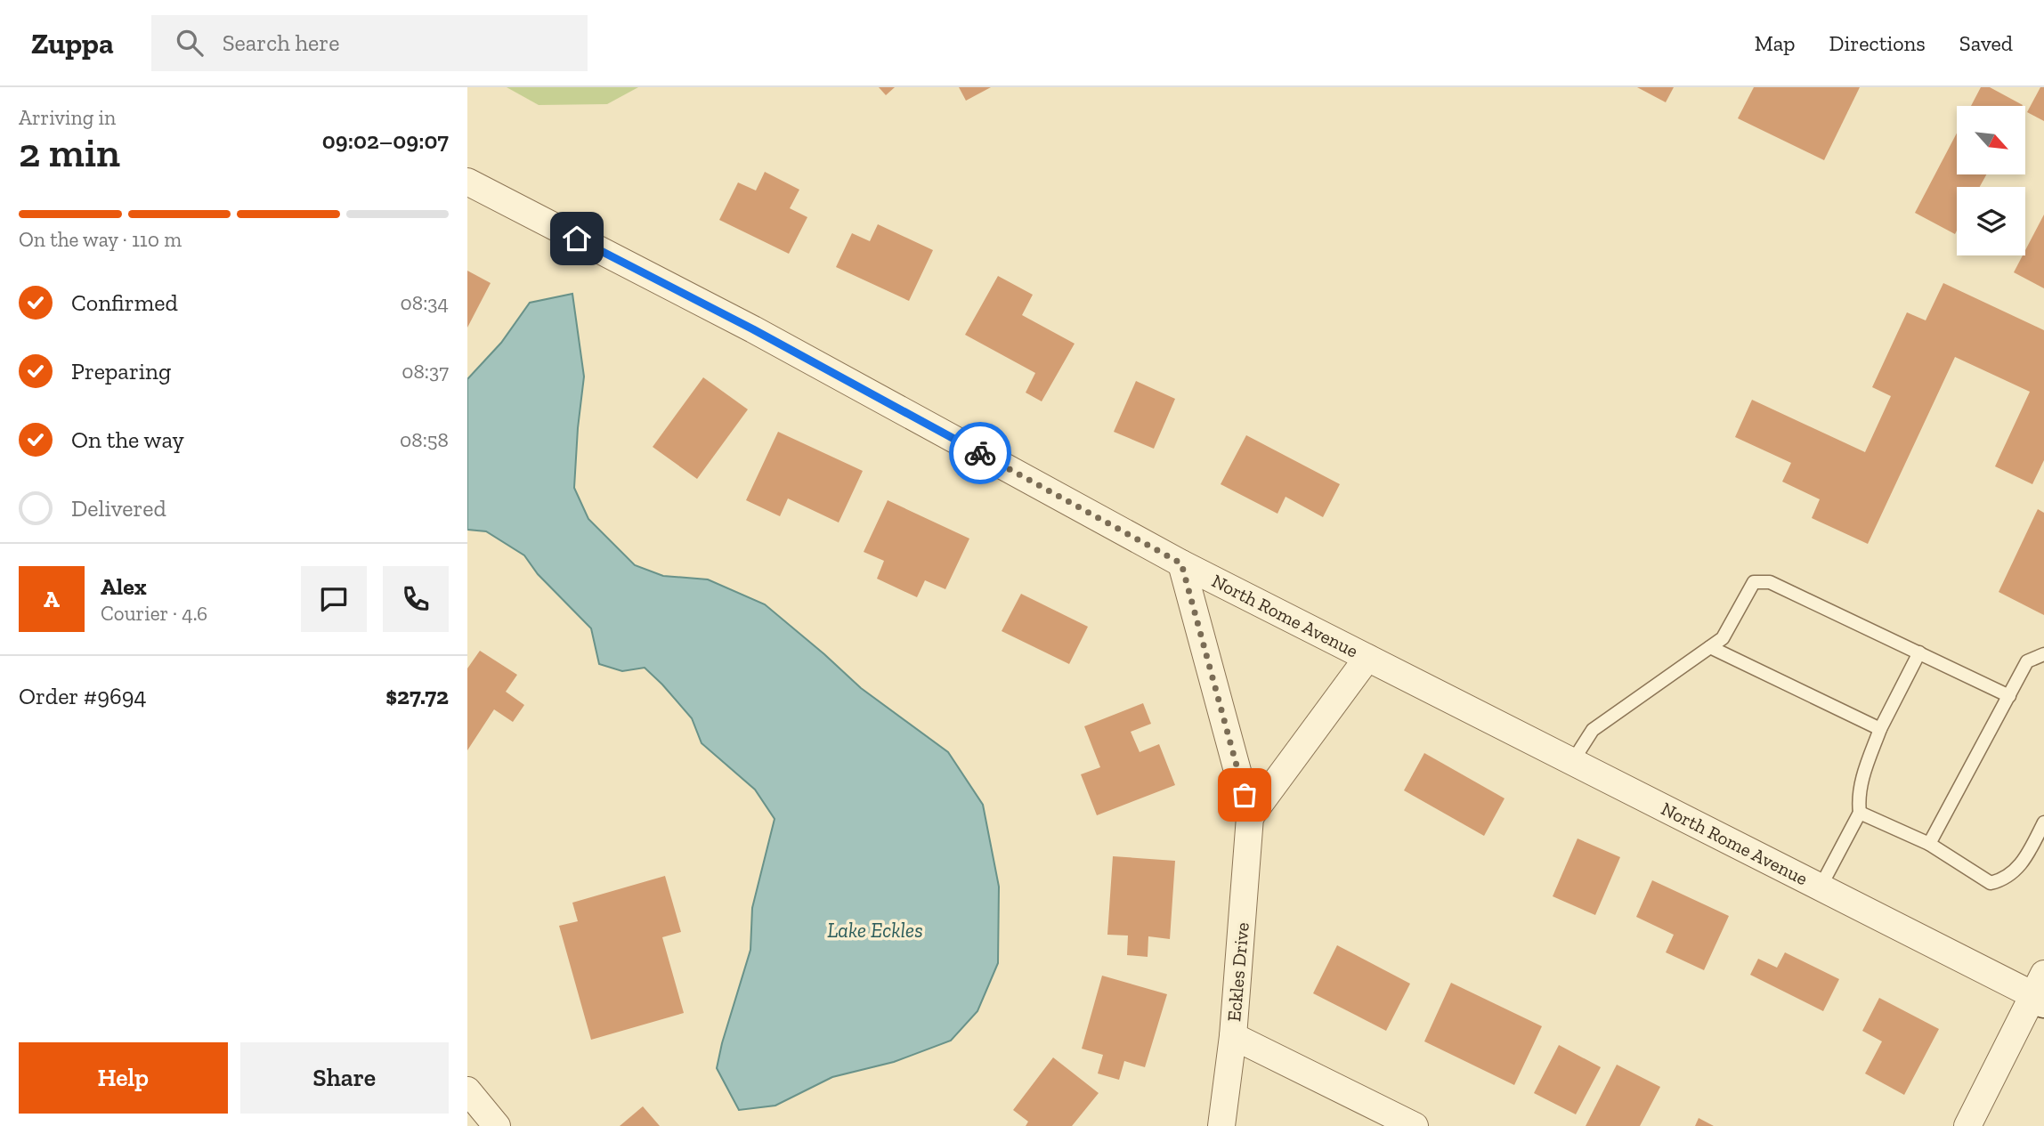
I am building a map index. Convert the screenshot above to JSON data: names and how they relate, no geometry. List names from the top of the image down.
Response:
{
  "streets": {
    "street": ["North Rome Avenue", "Eckles Drive"]
  },
  "crossings": [
    ["North Rome Avenue", "Eckles Drive"]
  ],
  "water": ["Lake Eckles"],
  "north": "bottom right",
  "page": {
    "header": "Zuppa",
    "search": "Search here",
    "nav": ["Map", "Directions", "Saved"],
    "heading": ["2 min", "Arriving in", "09:02–09:07"],
    "panel": [
      "Alex",
      "Courier · 4.6",
      "Order #9694",
      "$27.72"
    ],
    "bar": "On the way · 110 m",
    "list": [
      ["Confirmed", "08:34"],
      ["Preparing", "08:37"],
      ["On the way", "08:58"],
      "Delivered"
    ],
    "round": "A",
    "buttons": ["Help", "Share"]
  }
}
